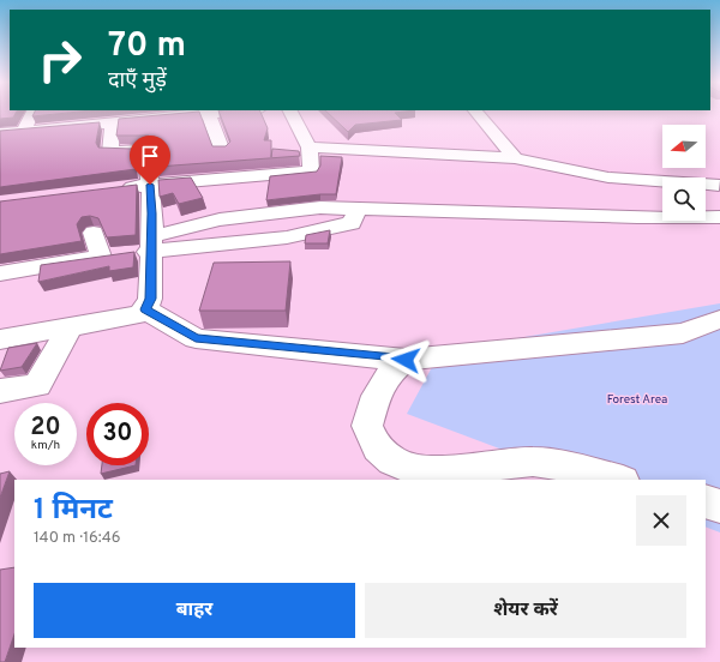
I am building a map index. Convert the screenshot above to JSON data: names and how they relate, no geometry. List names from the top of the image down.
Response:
{
  "parks": ["Forest Area"],
  "north": "left",
  "page": {
    "turn": ["70 m", "दाएँ मुड़ें"],
    "speed": "20 km/h",
    "limit": "30",
    "heading": ["1 मिनट", "140 m · 16:46"],
    "buttons": ["बाहर", "शेयर करें"]
  }
}
